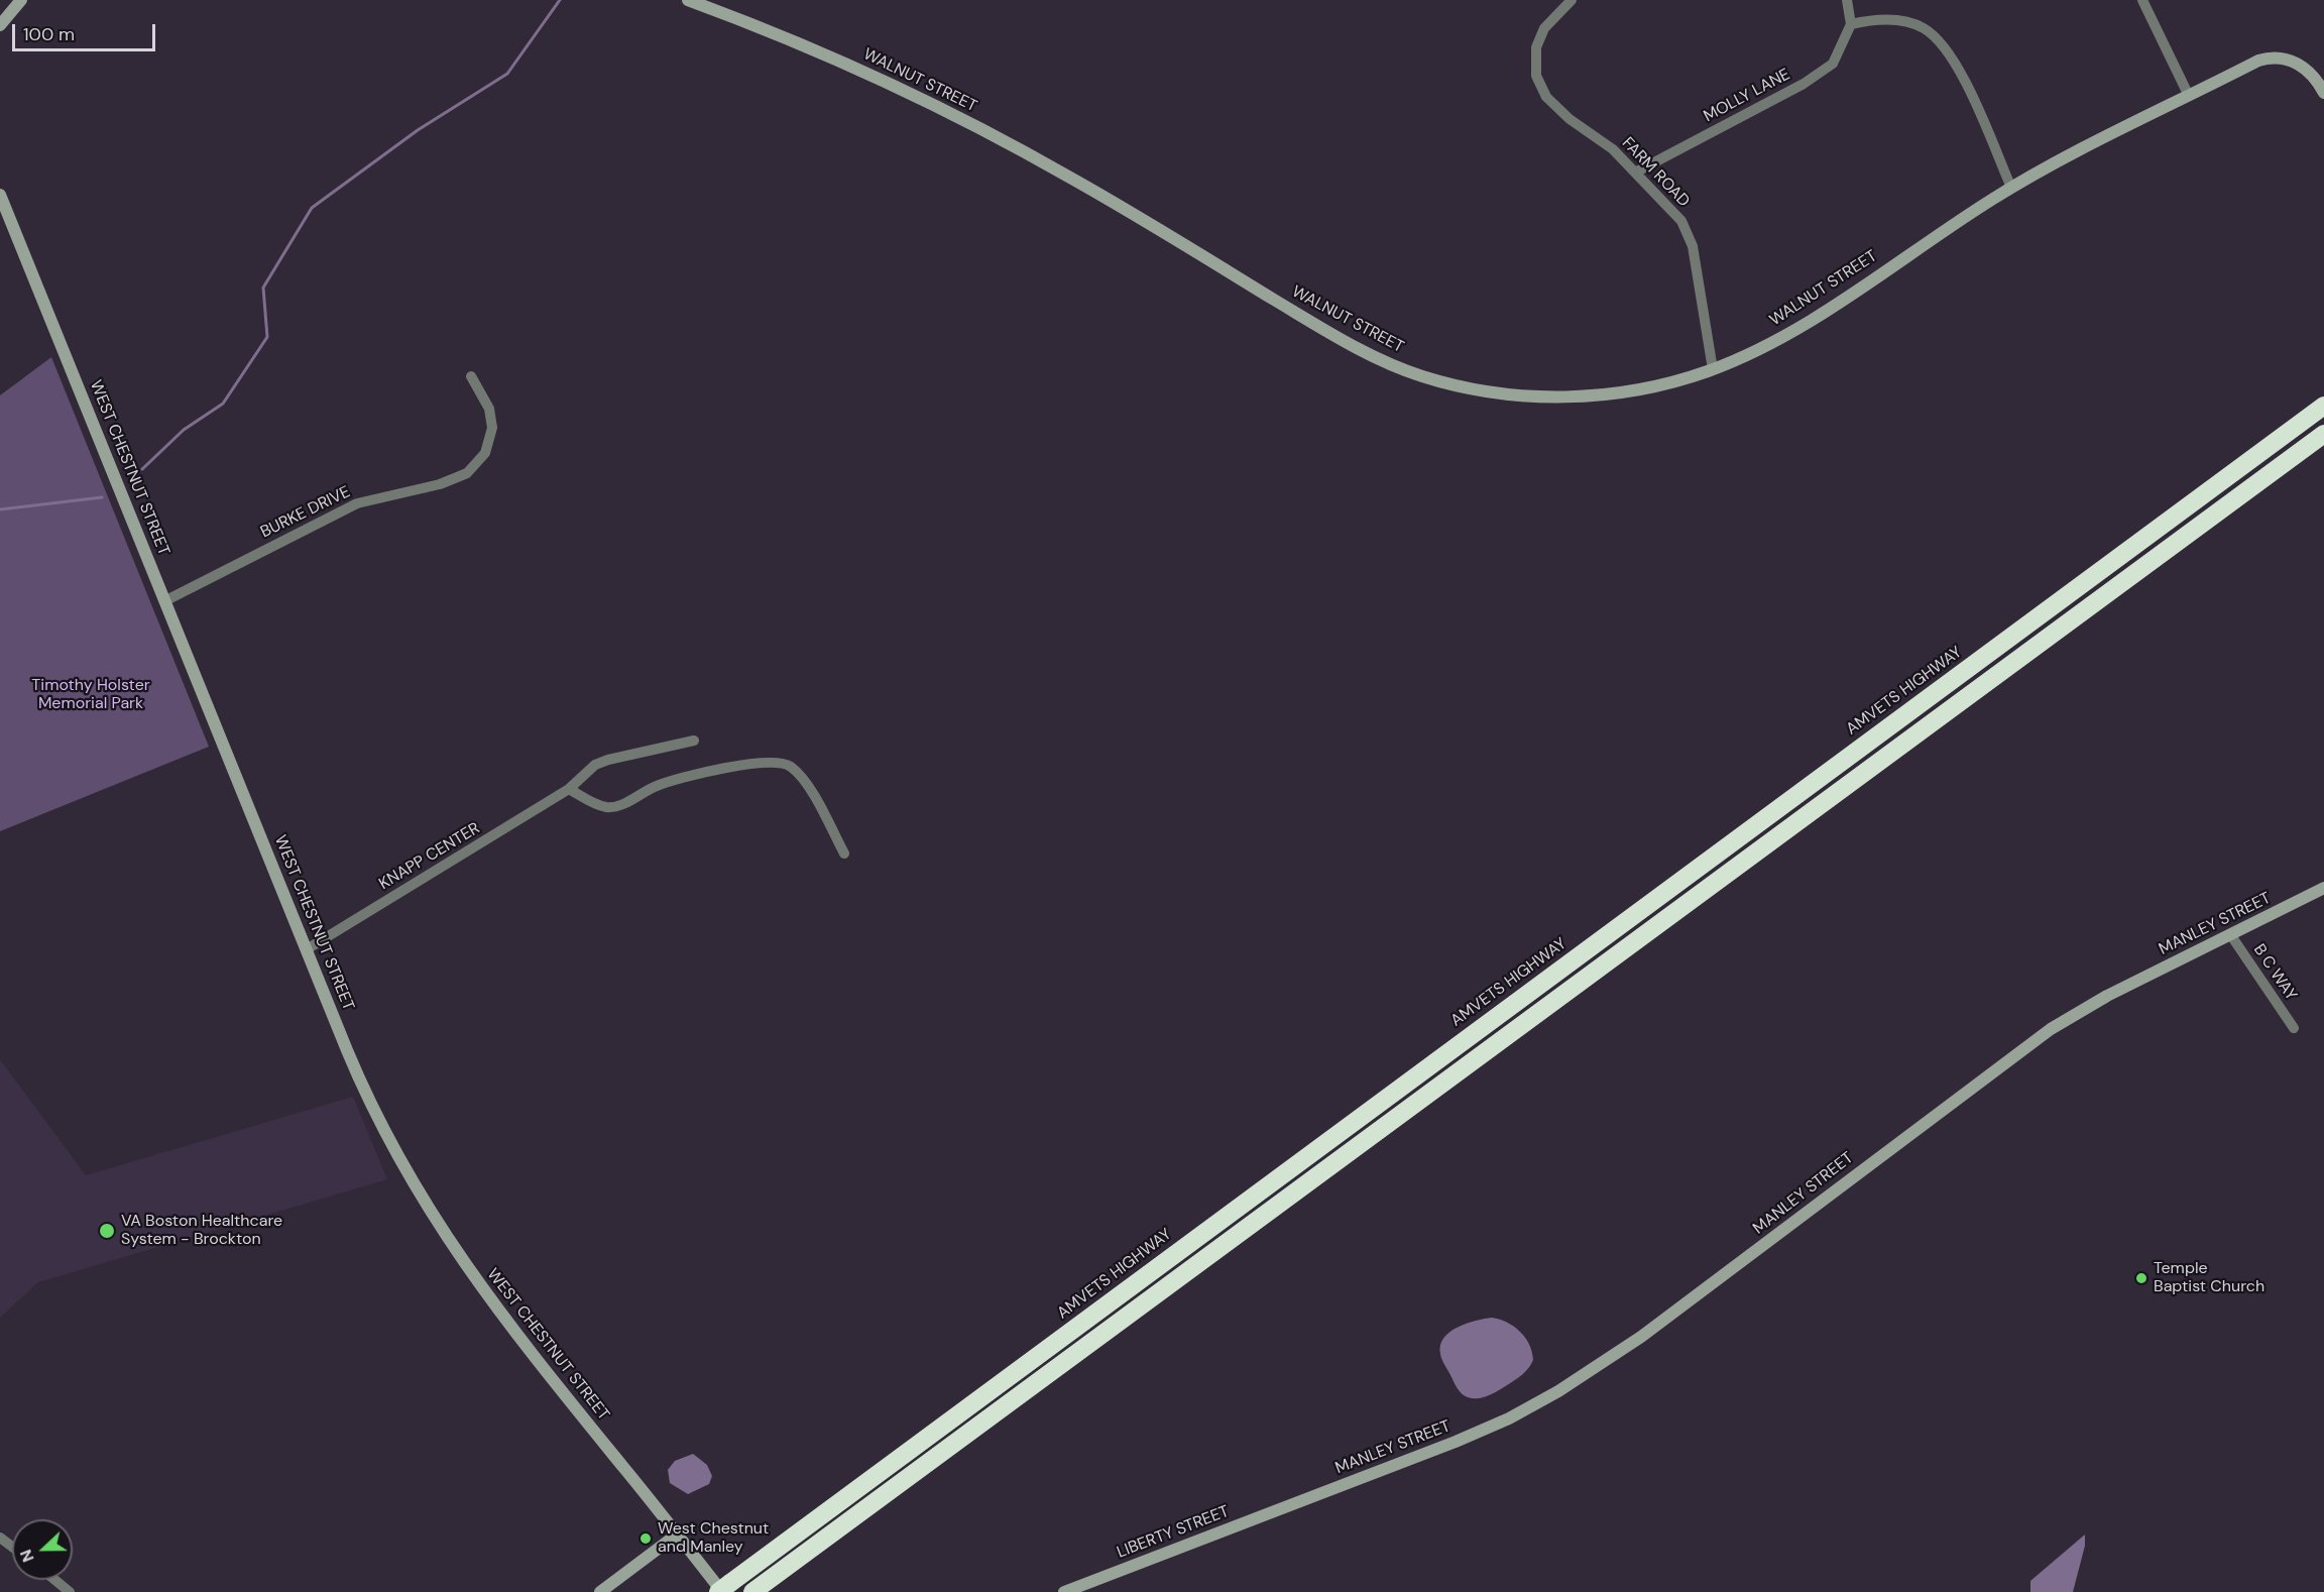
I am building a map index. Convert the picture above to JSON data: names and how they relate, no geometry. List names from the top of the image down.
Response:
{
  "streets": {
    "highway": ["AMVETS HIGHWAY"],
    "main road": [
      "WALNUT STREET",
      "WEST CHESTNUT STREET",
      "MANLEY STREET",
      "LIBERTY STREET"
    ],
    "street": [
      "MOLLY LANE",
      "FARM ROAD",
      "BURKE DRIVE",
      "KNAPP CENTER",
      "B C WAY"
    ]
  },
  "crossings": [
    ["WALNUT STREET", "FARM ROAD"],
    ["MOLLY LANE", "FARM ROAD"],
    ["WEST CHESTNUT STREET", "BURKE DRIVE"],
    ["WEST CHESTNUT STREET", "AMVETS HIGHWAY"],
    ["WEST CHESTNUT STREET", "KNAPP CENTER"],
    ["MANLEY STREET", "B C WAY"],
    ["MANLEY STREET", "LIBERTY STREET"]
  ],
  "parks": ["Timothy Holster Memorial Park"],
  "places": ["VA Boston Healthcare System - Brockton", "Temple Baptist Church", "West Chestnut and Manley"],
  "scale_bar": "100 m",
  "north": "left"
}
